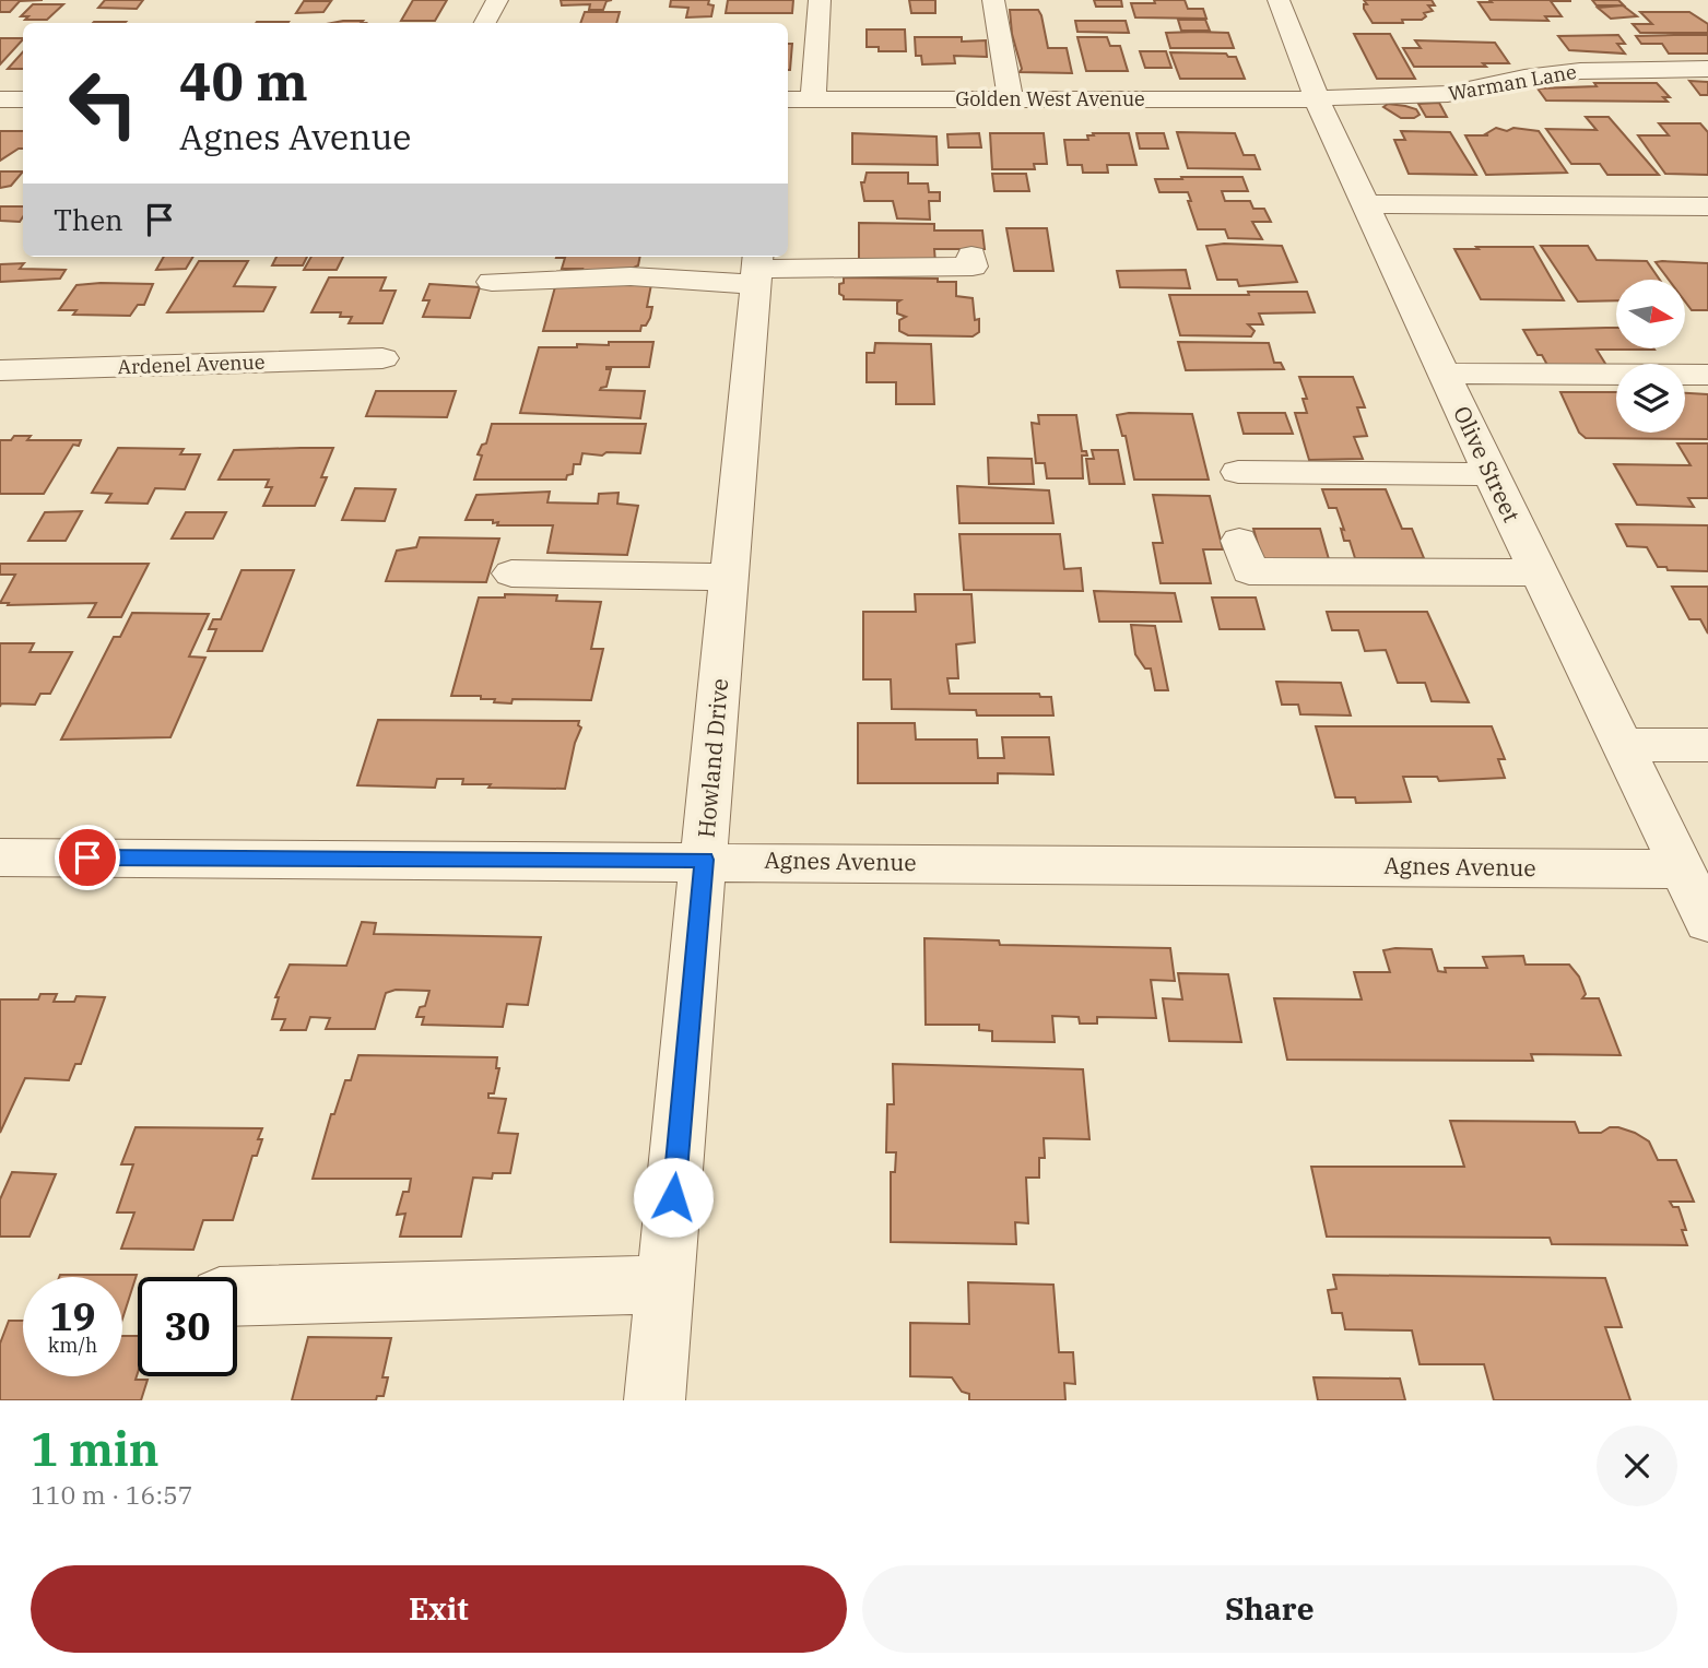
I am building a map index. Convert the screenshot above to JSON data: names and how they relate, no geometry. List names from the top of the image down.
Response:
{
  "streets": {
    "street": [
      "Warman Lane",
      "Golden West Avenue",
      "Ardenel Avenue",
      "Olive Street",
      "Howland Drive",
      "Agnes Avenue"
    ]
  },
  "crossings": [
    ["Warman Lane", "Golden West Avenue"],
    ["Warman Lane", "Olive Street"],
    ["Golden West Avenue", "Olive Street"],
    ["Olive Street", "Agnes Avenue"],
    ["Howland Drive", "Agnes Avenue"]
  ],
  "north": "right",
  "page": {
    "turn": ["40 m", "Agnes Avenue"],
    "then": "Then",
    "speed": "19 km/h",
    "limit": "30",
    "heading": ["1 min", "110 m · 16:57"],
    "buttons": ["Exit", "Share"]
  }
}
